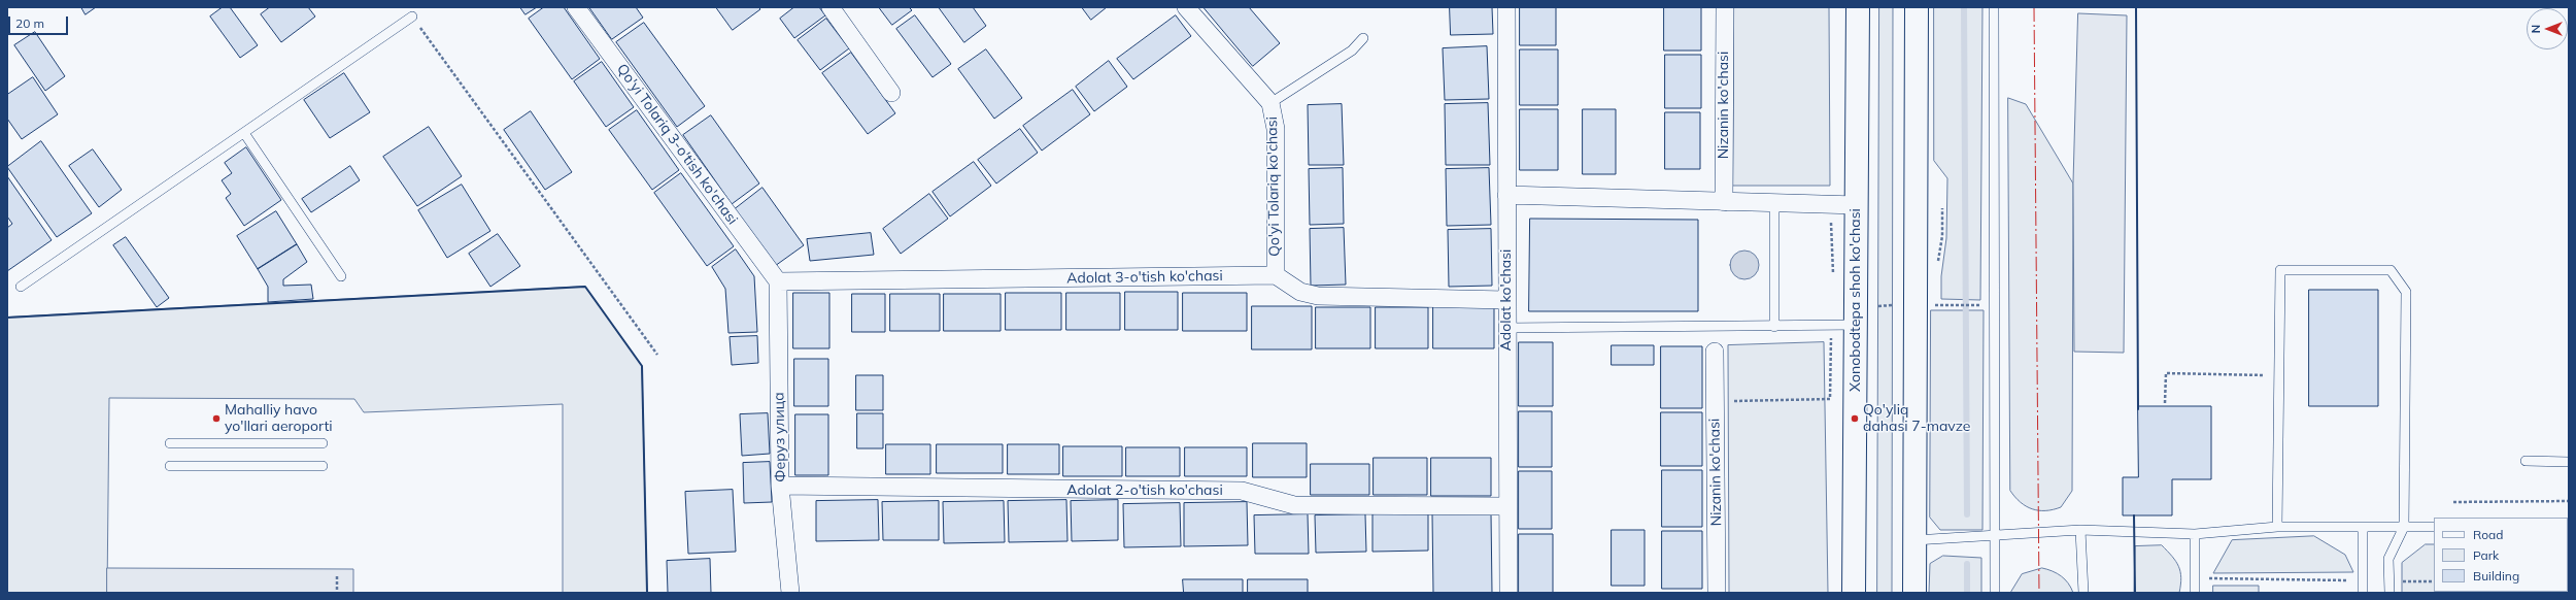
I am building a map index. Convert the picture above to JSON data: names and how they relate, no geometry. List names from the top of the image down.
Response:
{
  "streets": {
    "highway": ["Xonobodtepa shoh ko'chasi"],
    "street": [
      "Nizanin ko'chasi",
      "Qo'yi Tolariq 3-o'tish ko'chasi",
      "Qo'yi Tolariq ko'chasi",
      "Adolat 3-o'tish ko'chasi",
      "Adolat ko'chasi",
      "Феруз улица",
      "Adolat 2-o'tish ko'chasi"
    ]
  },
  "crossings": [
    ["Qo'yi Tolariq 3-o'tish ko'chasi", "Adolat 3-o'tish ko'chasi"],
    ["Qo'yi Tolariq 3-o'tish ko'chasi", "Феруз улица"],
    ["Qo'yi Tolariq ko'chasi", "Adolat 3-o'tish ko'chasi"],
    ["Adolat 3-o'tish ko'chasi", "Феруз улица"],
    ["Adolat ko'chasi", "Adolat 2-o'tish ko'chasi"],
    ["Феруз улица", "Adolat 2-o'tish ko'chasi"]
  ],
  "places": ["Mahalliy havo yo'llari aeroporti", "Qo'yliq dahasi 7-mavze"],
  "legend": ["Road", "Park", "Building"],
  "scale_bar": "20 m",
  "north": "left"
}
